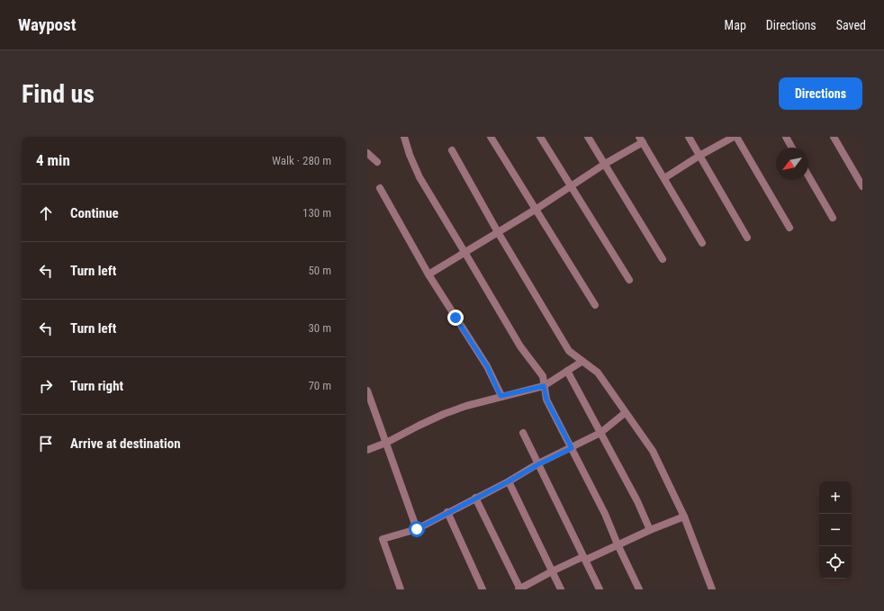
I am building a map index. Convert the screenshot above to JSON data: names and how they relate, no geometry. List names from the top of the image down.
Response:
{
  "north": "bottom left",
  "page": {
    "header": "Waypost",
    "nav": ["Map", "Directions", "Saved"],
    "buttons": "Directions",
    "title": "Find us",
    "heading": ["4 min", "Walk · 280 m"],
    "list": [
      ["Continue", "130 m"],
      ["Turn left", "50 m"],
      ["Turn left", "30 m"],
      ["Turn right", "70 m"],
      "Arrive at destination"
    ],
    "map_buttons": ["+", "−"]
  }
}
